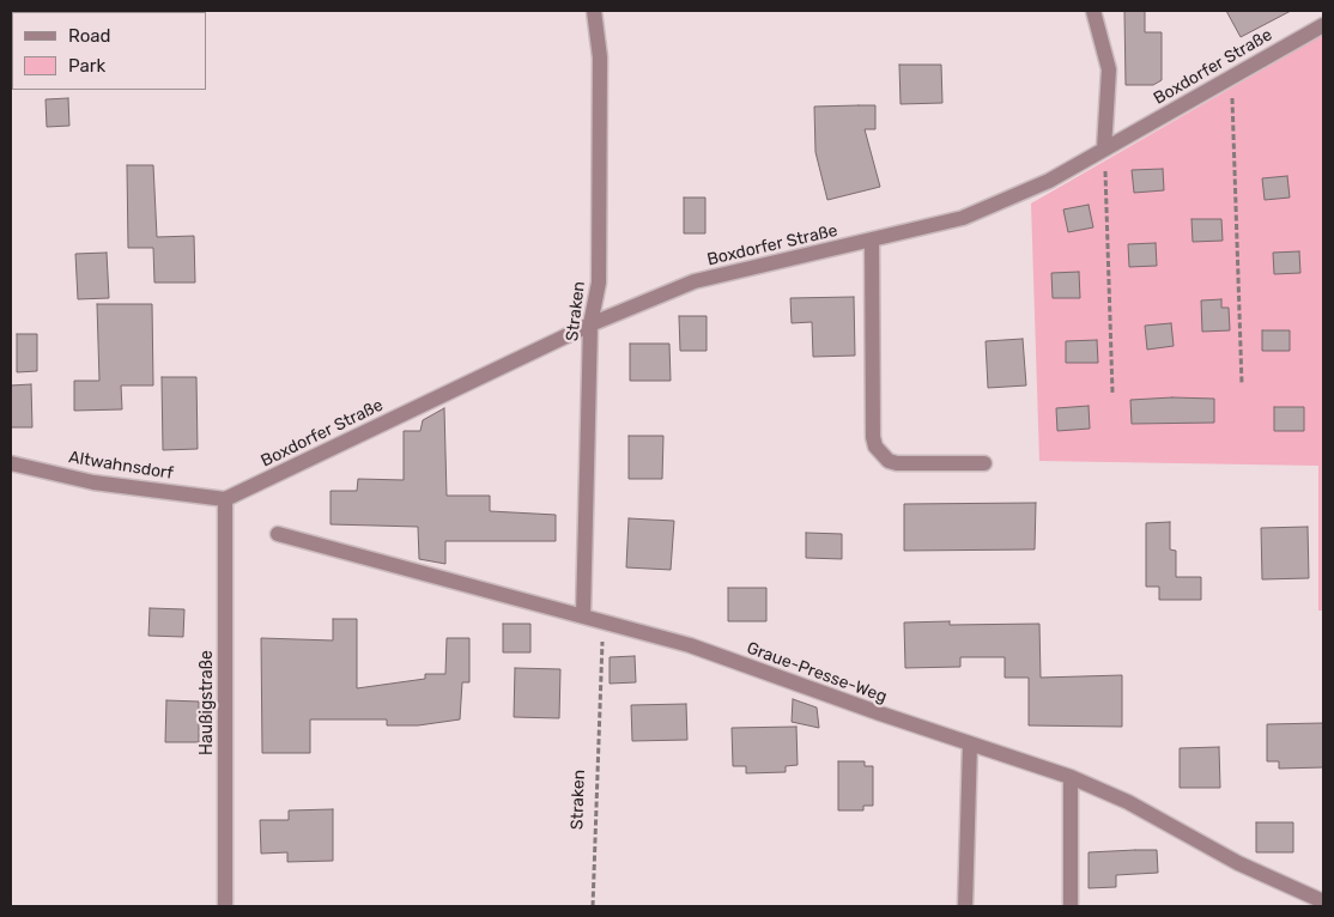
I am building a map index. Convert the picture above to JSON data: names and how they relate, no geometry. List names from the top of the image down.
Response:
{
  "streets": {
    "street": [
      "Boxdorfer Straße",
      "Straken",
      "Altwahnsdorf",
      "Graue-Presse-Weg",
      "Haußigstraße"
    ]
  },
  "crossings": [
    ["Boxdorfer Straße", "Straken"],
    ["Boxdorfer Straße", "Altwahnsdorf"],
    ["Boxdorfer Straße", "Haußigstraße"],
    ["Straken", "Graue-Presse-Weg"],
    ["Altwahnsdorf", "Haußigstraße"]
  ],
  "legend": ["Road", "Park"]
}
